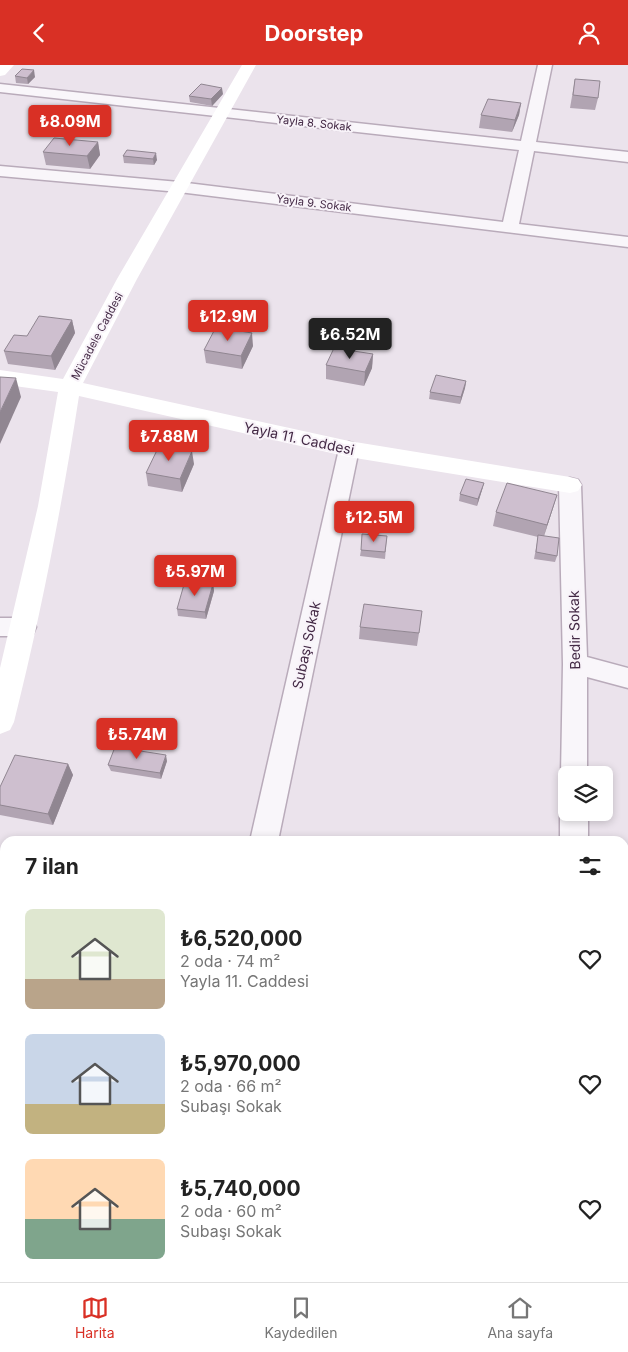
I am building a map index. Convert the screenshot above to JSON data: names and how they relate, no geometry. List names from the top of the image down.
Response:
{
  "streets": {
    "street": [
      "Yayla 8. Sokak",
      "Yayla 9. Sokak",
      "Mücadele Caddesi",
      "Yayla 11. Caddesi",
      "Bedir Sokak",
      "Subaşı Sokak"
    ]
  },
  "crossings": [
    ["Yayla 8. Sokak", "Mücadele Caddesi"],
    ["Yayla 9. Sokak", "Mücadele Caddesi"],
    ["Mücadele Caddesi", "Yayla 11. Caddesi"],
    ["Yayla 11. Caddesi", "Bedir Sokak"],
    ["Yayla 11. Caddesi", "Subaşı Sokak"]
  ],
  "page": {
    "header": "Doorstep",
    "price": [
      "₺8.09M",
      "₺12.9M",
      "₺6.52M",
      "₺7.88M",
      "₺12.5M",
      "₺5.97M",
      "₺5.74M"
    ],
    "heading": "7 ilan",
    "list": [
      {
        "name": "₺6,520,000",
        "note": "2 oda · 74 m² · Yayla 11. Caddesi"
      },
      {
        "name": "₺5,970,000",
        "note": "2 oda · 66 m² · Subaşı Sokak"
      },
      {
        "name": "₺5,740,000",
        "note": "2 oda · 60 m² · Subaşı Sokak"
      }
    ],
    "tabs": ["Harita", "Kaydedilen", "Ana sayfa"]
  }
}
